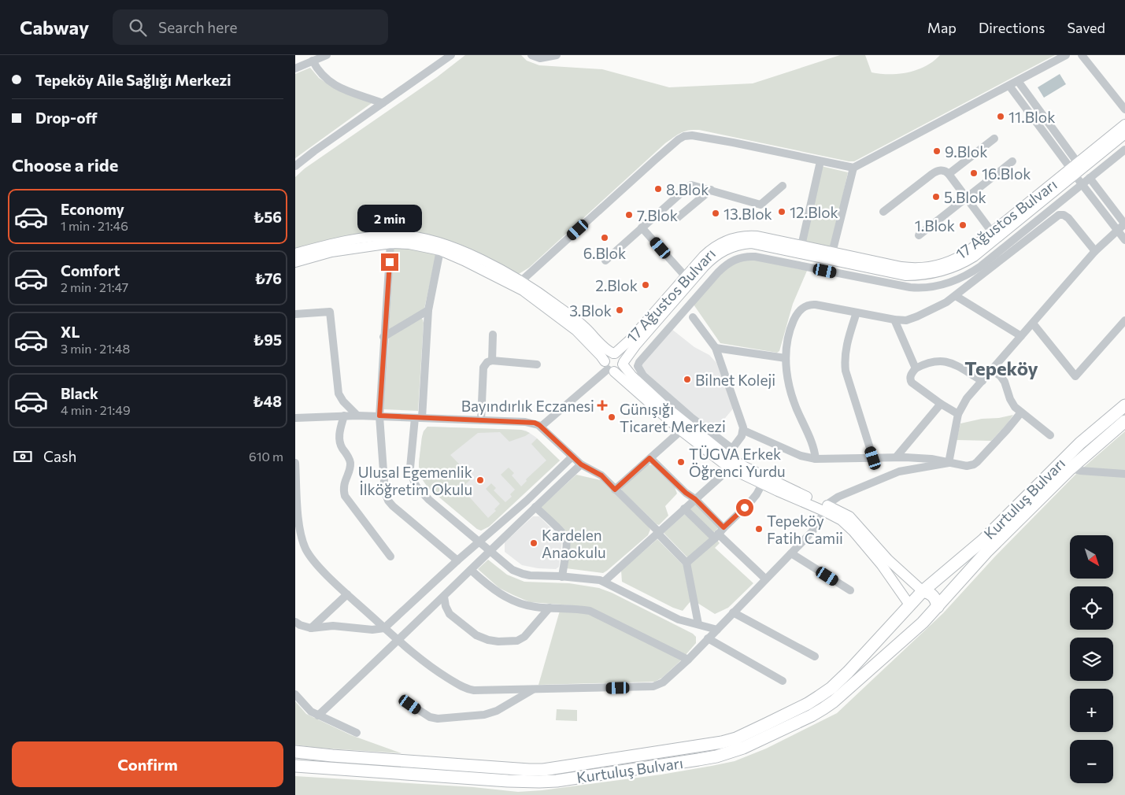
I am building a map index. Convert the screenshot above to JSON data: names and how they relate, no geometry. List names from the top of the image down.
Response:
{
  "streets": {
    "highway": ["Kurtuluş Bulvarı"],
    "main road": ["17 Ağustos Bulvarı"]
  },
  "districts": ["Tepeköy"],
  "places": {
    "other": [
      "11.Blok",
      "9.Blok",
      "16.Blok",
      "8.Blok",
      "5.Blok",
      "12.Blok",
      "13.Blok",
      "7.Blok",
      "1.Blok",
      "6.Blok",
      "2.Blok",
      "3.Blok",
      "Bilnet Koleji",
      "Günışığı Ticaret Merkezi",
      "TÜGVA Erkek Öğrenci Yurdu",
      "Ulusal Egemenlik İlköğretim Okulu",
      "Tepeköy Fatih Camii",
      "Kardelen Anaokulu"
    ],
    "health": ["Bayındırlık Eczanesi"]
  },
  "north": "bottom right",
  "page": {
    "header": "Cabway",
    "search": "Search here",
    "nav": ["Map", "Directions", "Saved"],
    "banner": ["Tepeköy Aile Sağlığı Merkezi", "Drop-off"],
    "heading": "Choose a ride",
    "list": [
      {
        "name": "Economy",
        "note": "1 min · 21:46",
        "value": "₺56"
      },
      {
        "name": "Comfort",
        "note": "2 min · 21:47",
        "value": "₺76"
      },
      {
        "name": "XL",
        "note": "3 min · 21:48",
        "value": "₺95"
      },
      {
        "name": "Black",
        "note": "4 min · 21:49",
        "value": "₺48"
      }
    ],
    "bubble": "2 min",
    "pay": ["Cash", "610 m"],
    "map_buttons": ["+", "−"],
    "buttons": "Confirm"
  }
}
